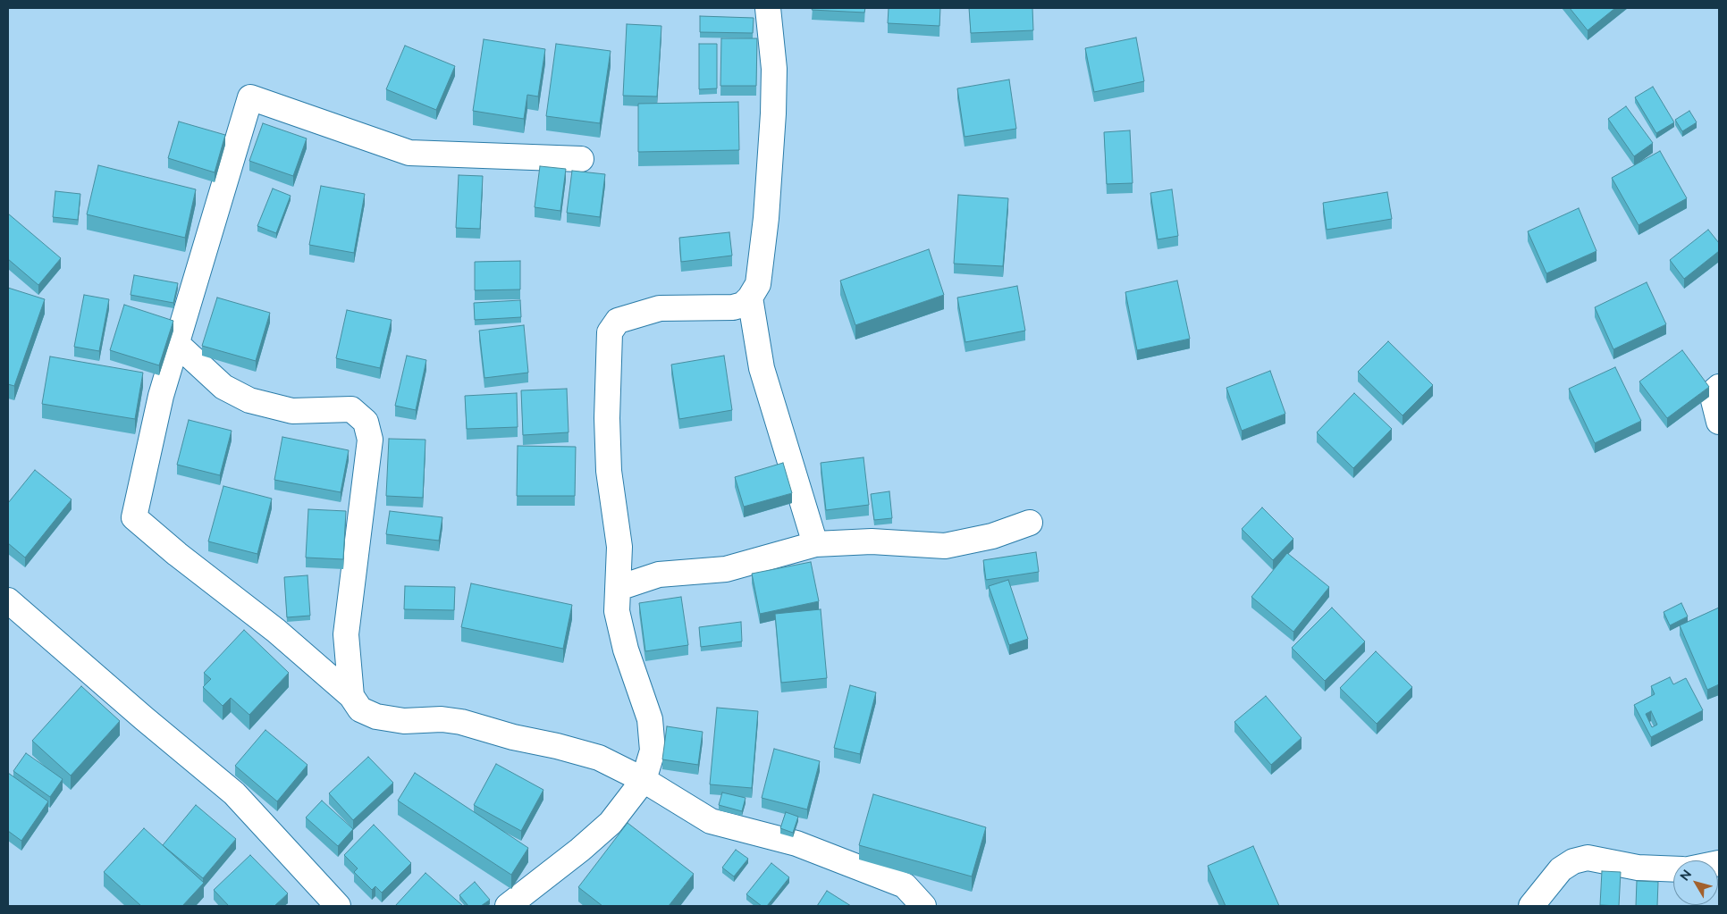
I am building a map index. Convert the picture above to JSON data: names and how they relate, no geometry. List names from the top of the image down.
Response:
{
  "north": "top left"
}
